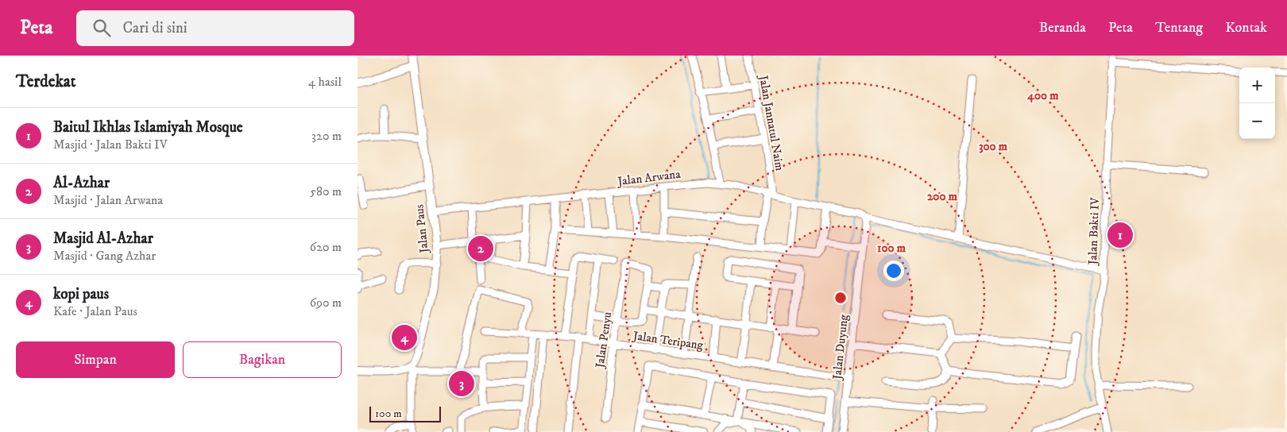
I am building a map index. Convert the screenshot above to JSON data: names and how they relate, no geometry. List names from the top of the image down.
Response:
{
  "streets": {
    "main road": ["Jalan Paus"],
    "street": [
      "Jalan Jannatul Naim",
      "Jalan Arwana",
      "Jalan Bakti IV",
      "Jalan Penyu",
      "Jalan Teripang",
      "Jalan Duyung"
    ]
  },
  "crossings": [
    ["Jalan Jannatul Naim", "Jalan Arwana"],
    ["Jalan Arwana", "Jalan Paus"],
    ["Jalan Arwana", "Jalan Bakti IV"],
    ["Jalan Arwana", "Jalan Duyung"],
    ["Jalan Penyu", "Jalan Teripang"],
    ["Jalan Teripang", "Jalan Duyung"]
  ],
  "scale_bar": "100 m",
  "page": {
    "header": "Peta",
    "search": "Cari di sini",
    "nav": [
      "Beranda",
      "Peta",
      "Tentang",
      "Kontak"
    ],
    "heading": ["Terdekat", "4 hasil"],
    "map_buttons": ["+", "−"],
    "list": [
      {
        "mark": "1",
        "name": "Baitul Ikhlas Islamiyah Mosque",
        "note": "Masjid · Jalan Bakti IV",
        "value": "320 m"
      },
      {
        "mark": "2",
        "name": "Al-Azhar",
        "note": "Masjid · Jalan Arwana",
        "value": "580 m"
      },
      {
        "mark": "3",
        "name": "Masjid Al-Azhar",
        "note": "Masjid · Gang Azhar",
        "value": "620 m"
      },
      {
        "mark": "4",
        "name": "kopi paus",
        "note": "Kafe · Jalan Paus",
        "value": "690 m"
      }
    ],
    "pins": [
      "1",
      "2",
      "4",
      "3"
    ],
    "buttons": ["Simpan", "Bagikan"],
    "scale": "100 m"
  },
  "rings": [
    "400 m",
    "300 m",
    "200 m",
    "100 m"
  ]
}
